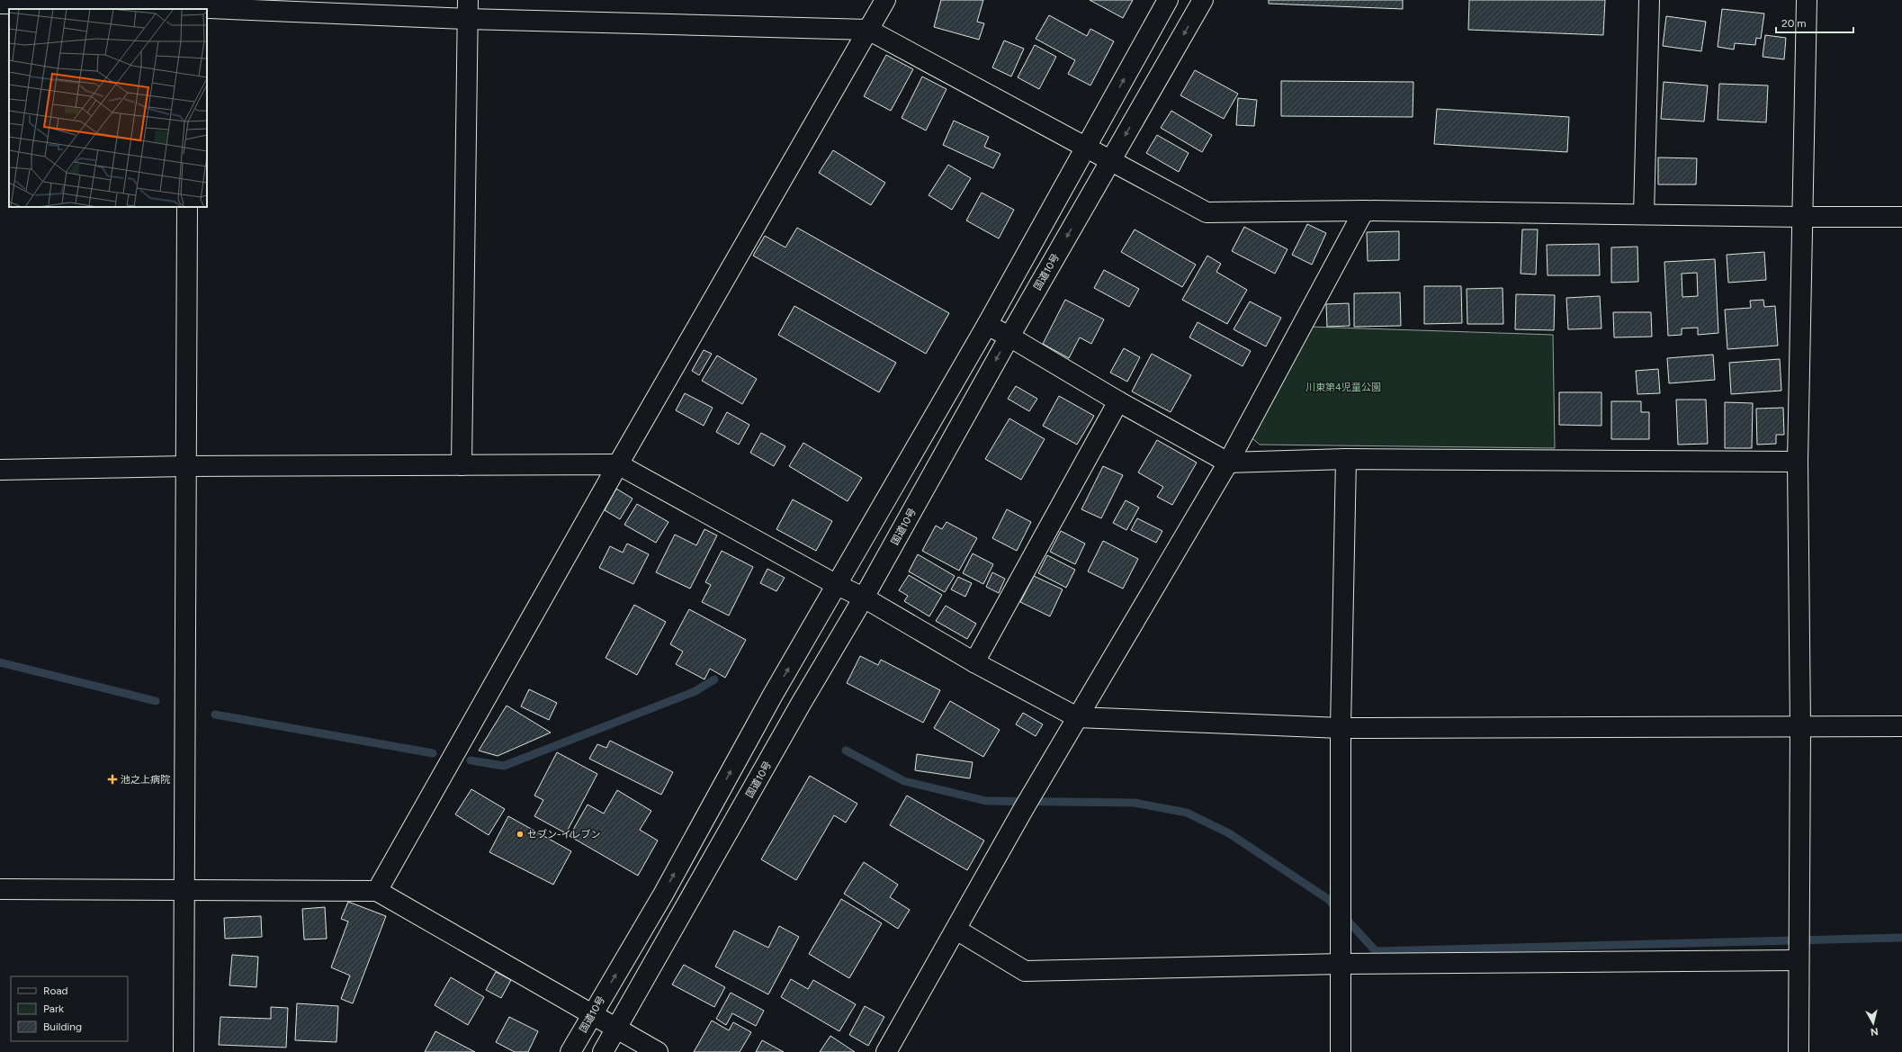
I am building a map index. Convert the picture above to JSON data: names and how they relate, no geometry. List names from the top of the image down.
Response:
{
  "streets": {
    "main road": ["国道10号"]
  },
  "parks": ["川東第4児童公園"],
  "places": {
    "health": ["池之上病院"],
    "other": ["セブン-イレブン"]
  },
  "legend": ["Road", "Park", "Building"],
  "scale_bar": "20 m",
  "north": "bottom"
}
